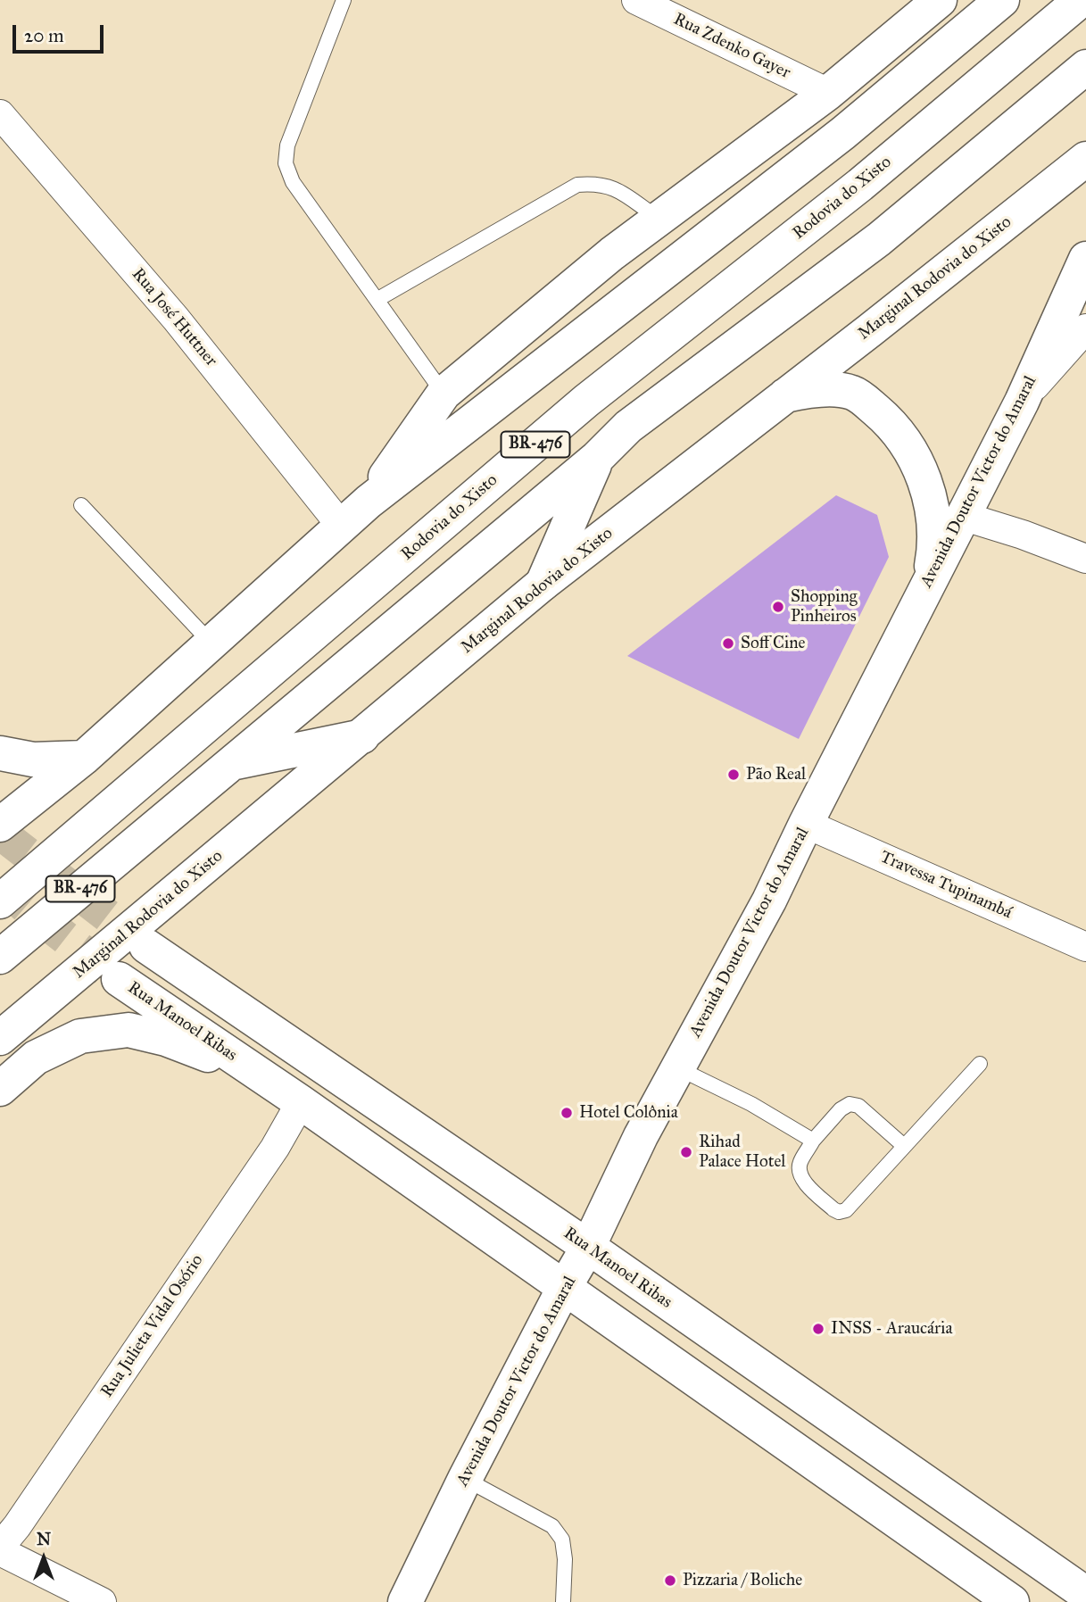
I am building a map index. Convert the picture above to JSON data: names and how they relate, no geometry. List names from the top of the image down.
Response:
{
  "streets": {
    "main road": [
      "Rodovia do Xisto",
      "Marginal Rodovia do Xisto",
      "BR-476",
      "Avenida Doutor Victor do Amaral",
      "Rua Manoel Ribas"
    ],
    "street": [
      "Rua Zdenko Gayer",
      "Rua José Huttner",
      "Travessa Tupinambá",
      "Rua Julieta Vidal Osório"
    ]
  },
  "crossings": [
    ["Avenida Doutor Victor do Amaral", "Travessa Tupinambá"],
    ["Avenida Doutor Victor do Amaral", "Rua Manoel Ribas"],
    ["Rua Manoel Ribas", "Rua Julieta Vidal Osório"]
  ],
  "places": [
    "Shopping Pinheiros",
    "Soff Cine",
    "Pão Real",
    "Hotel Colônia",
    "Rihad Palace Hotel",
    "INSS - Araucária",
    "Pizzaria / Boliche"
  ],
  "scale_bar": "20 m",
  "north": "top"
}
